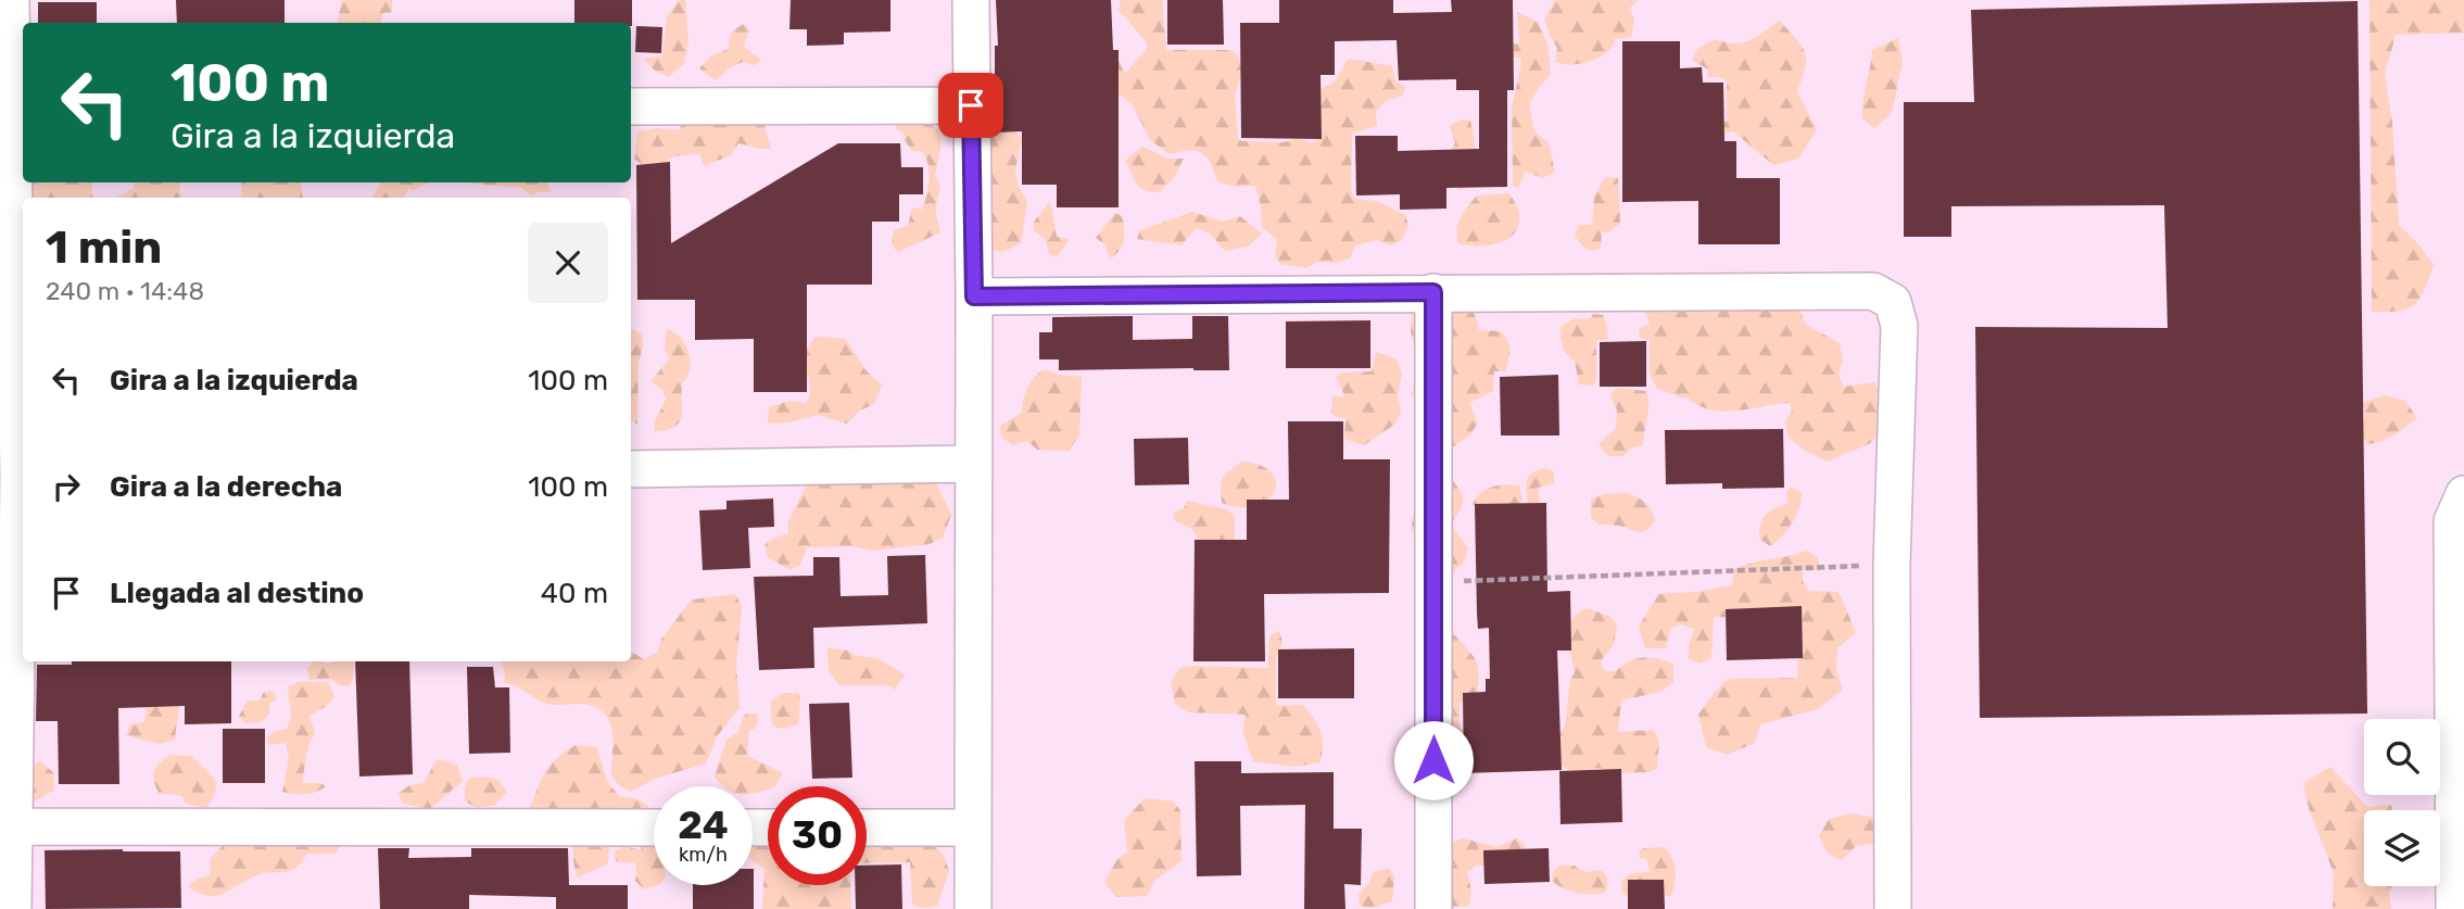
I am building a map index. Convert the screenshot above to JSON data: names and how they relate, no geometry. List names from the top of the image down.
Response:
{
  "page": {
    "turn": ["100 m", "Gira a la izquierda"],
    "heading": ["1 min", "240 m · 14:48"],
    "list": [
      {
        "name": "Gira a la izquierda",
        "value": "100 m"
      },
      {
        "name": "Gira a la derecha",
        "value": "100 m"
      },
      {
        "name": "Llegada al destino",
        "value": "40 m"
      }
    ],
    "speed": "24 km/h",
    "limit": "30"
  }
}
